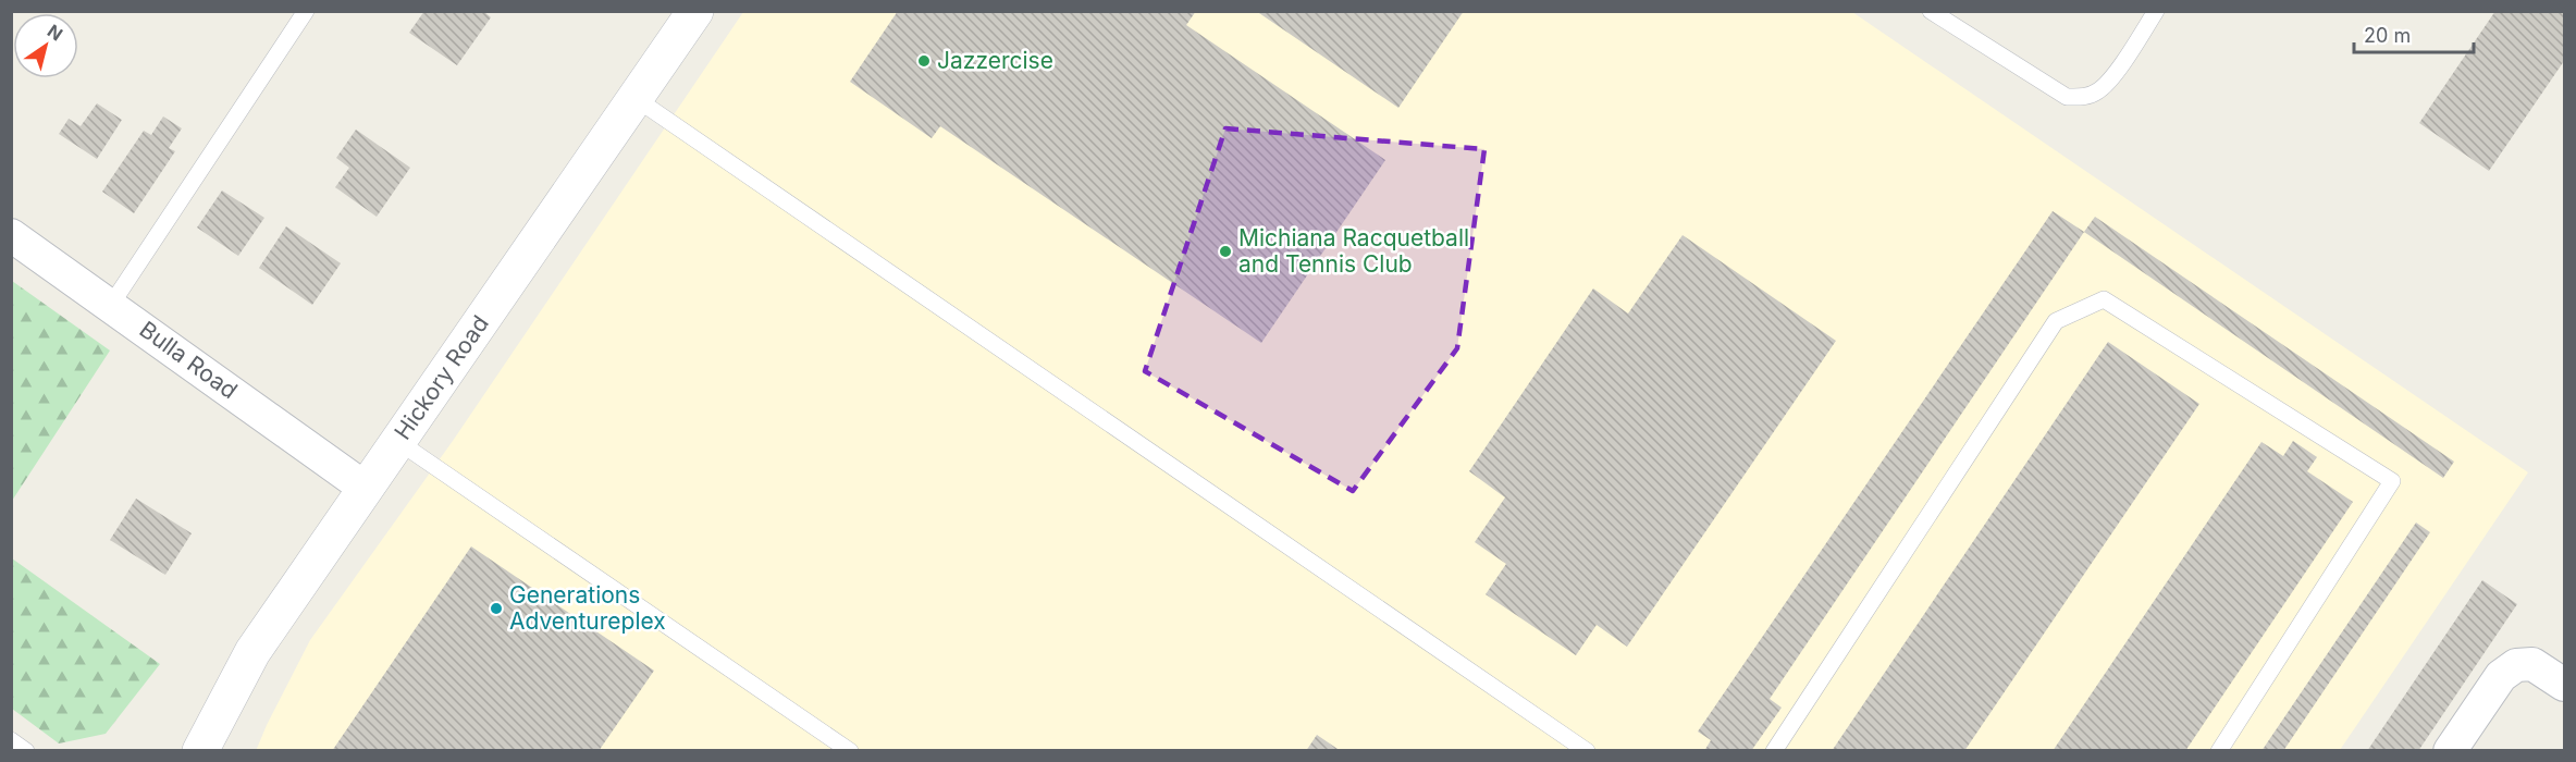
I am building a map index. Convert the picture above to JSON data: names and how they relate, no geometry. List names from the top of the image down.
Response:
{
  "streets": {
    "street": ["Bulla Road", "Hickory Road"]
  },
  "crossings": [
    ["Bulla Road", "Hickory Road"]
  ],
  "places": ["Jazzercise", "Michiana Racquetball and Tennis Club", "Generations Adventureplex"],
  "scale_bar": "20 m",
  "north": "top right"
}
